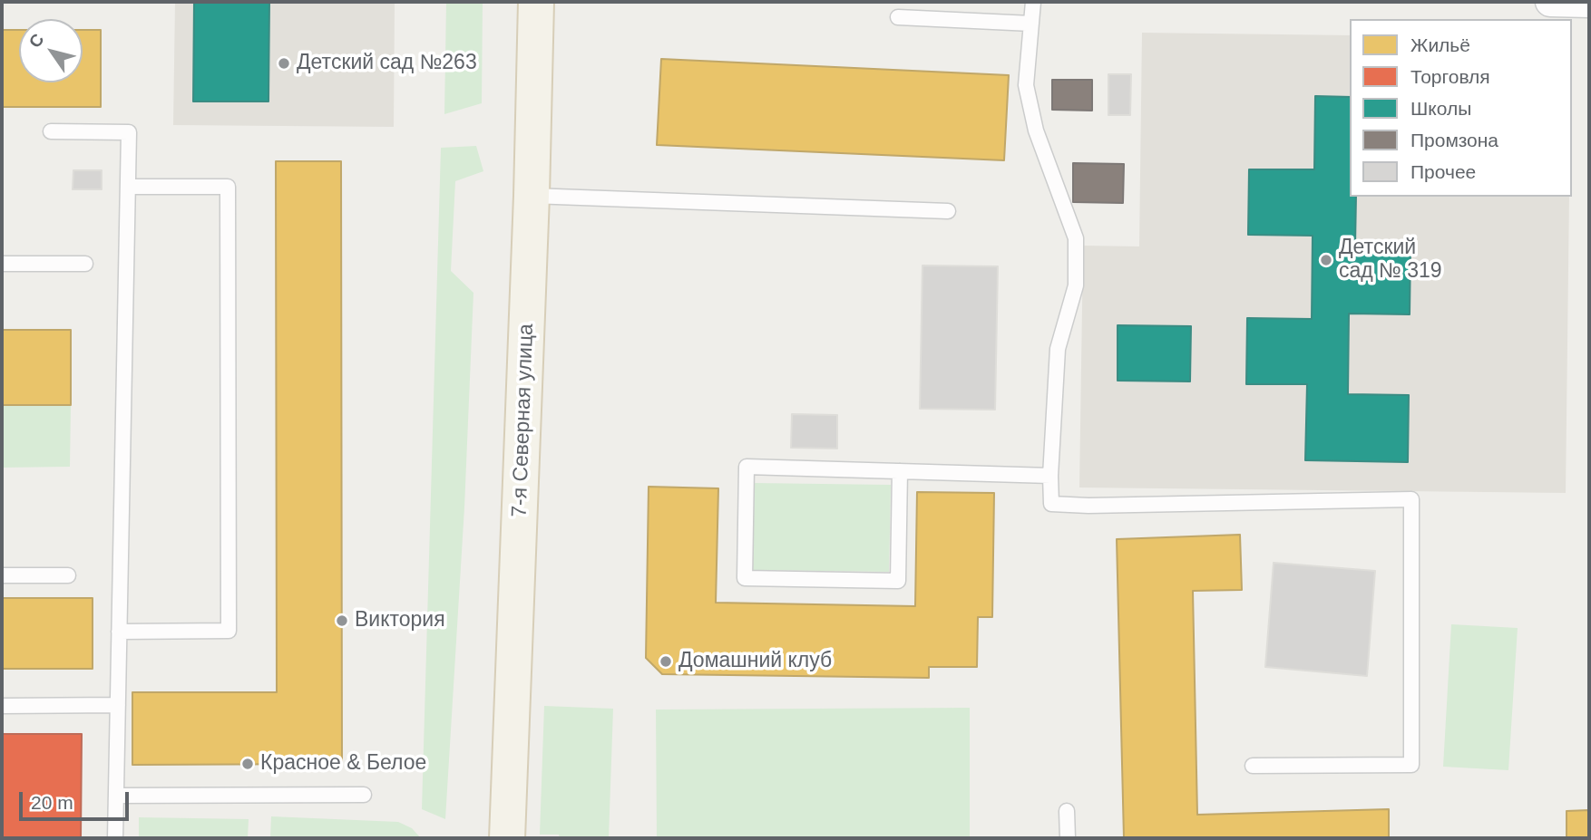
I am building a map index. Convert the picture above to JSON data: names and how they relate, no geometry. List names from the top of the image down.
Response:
{
  "streets": {
    "main road": ["7-я Северная улица"]
  },
  "places": [
    "Детский сад №263",
    "Детский сад № 319",
    "Виктория",
    "Домашний клуб",
    "Красное & Белое"
  ],
  "legend": [
    "Жильё",
    "Торговля",
    "Школы",
    "Промзона",
    "Прочее"
  ],
  "scale_bar": "20 m",
  "north": "top left"
}
